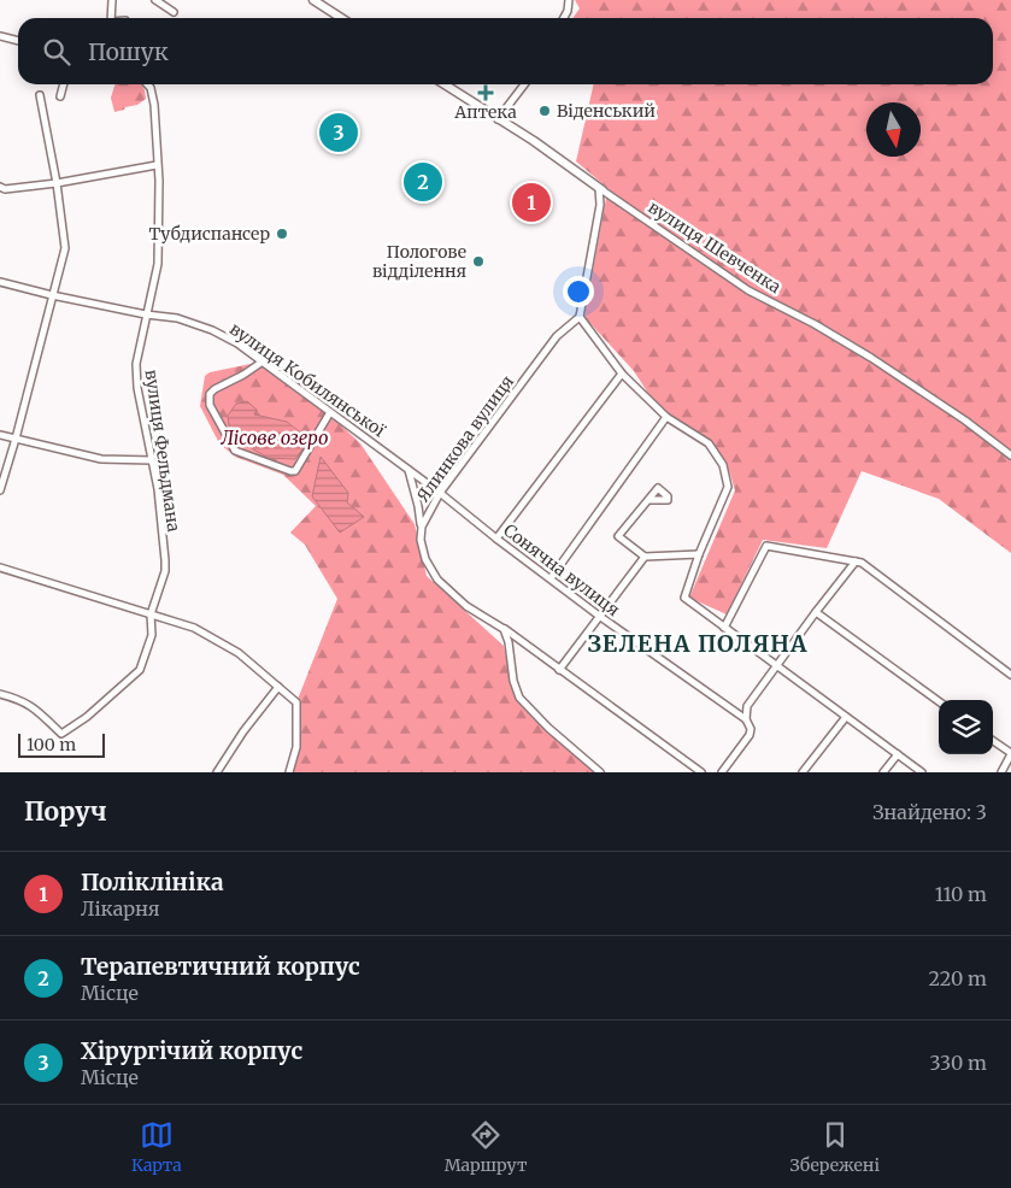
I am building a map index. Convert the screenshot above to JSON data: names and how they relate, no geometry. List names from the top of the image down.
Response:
{
  "streets": {
    "street": [
      "вулиця Шевченка",
      "вулиця Кобилянської",
      "Ялинкова вулиця",
      "вулиця Фельдмана",
      "Сонячна вулиця"
    ]
  },
  "crossings": [
    ["вулиця Кобилянської", "Ялинкова вулиця"],
    ["вулиця Кобилянської", "вулиця Фельдмана"],
    ["вулиця Кобилянської", "Сонячна вулиця"],
    ["Ялинкова вулиця", "Сонячна вулиця"]
  ],
  "districts": ["ЗЕЛЕНА ПОЛЯНА"],
  "water": ["Лісове озеро"],
  "places": {
    "health": ["Аптека"],
    "other": ["Віденський", "Тубдиспансер", "Пологове відділення"]
  },
  "scale_bar": "100 m",
  "north": "bottom",
  "page": {
    "search": "Пошук",
    "pins": ["3", "2", "1"],
    "scale": "100 m",
    "heading": ["Поруч", "Знайдено: 3"],
    "list": [
      {
        "mark": "1",
        "name": "Поліклініка",
        "note": "Лікарня",
        "value": "110 m"
      },
      {
        "mark": "2",
        "name": "Терапевтичний корпус",
        "note": "Місце",
        "value": "220 m"
      },
      {
        "mark": "3",
        "name": "Хірургічий корпус",
        "note": "Місце",
        "value": "330 m"
      }
    ],
    "nav": ["Карта", "Маршрут", "Збережені"]
  }
}
